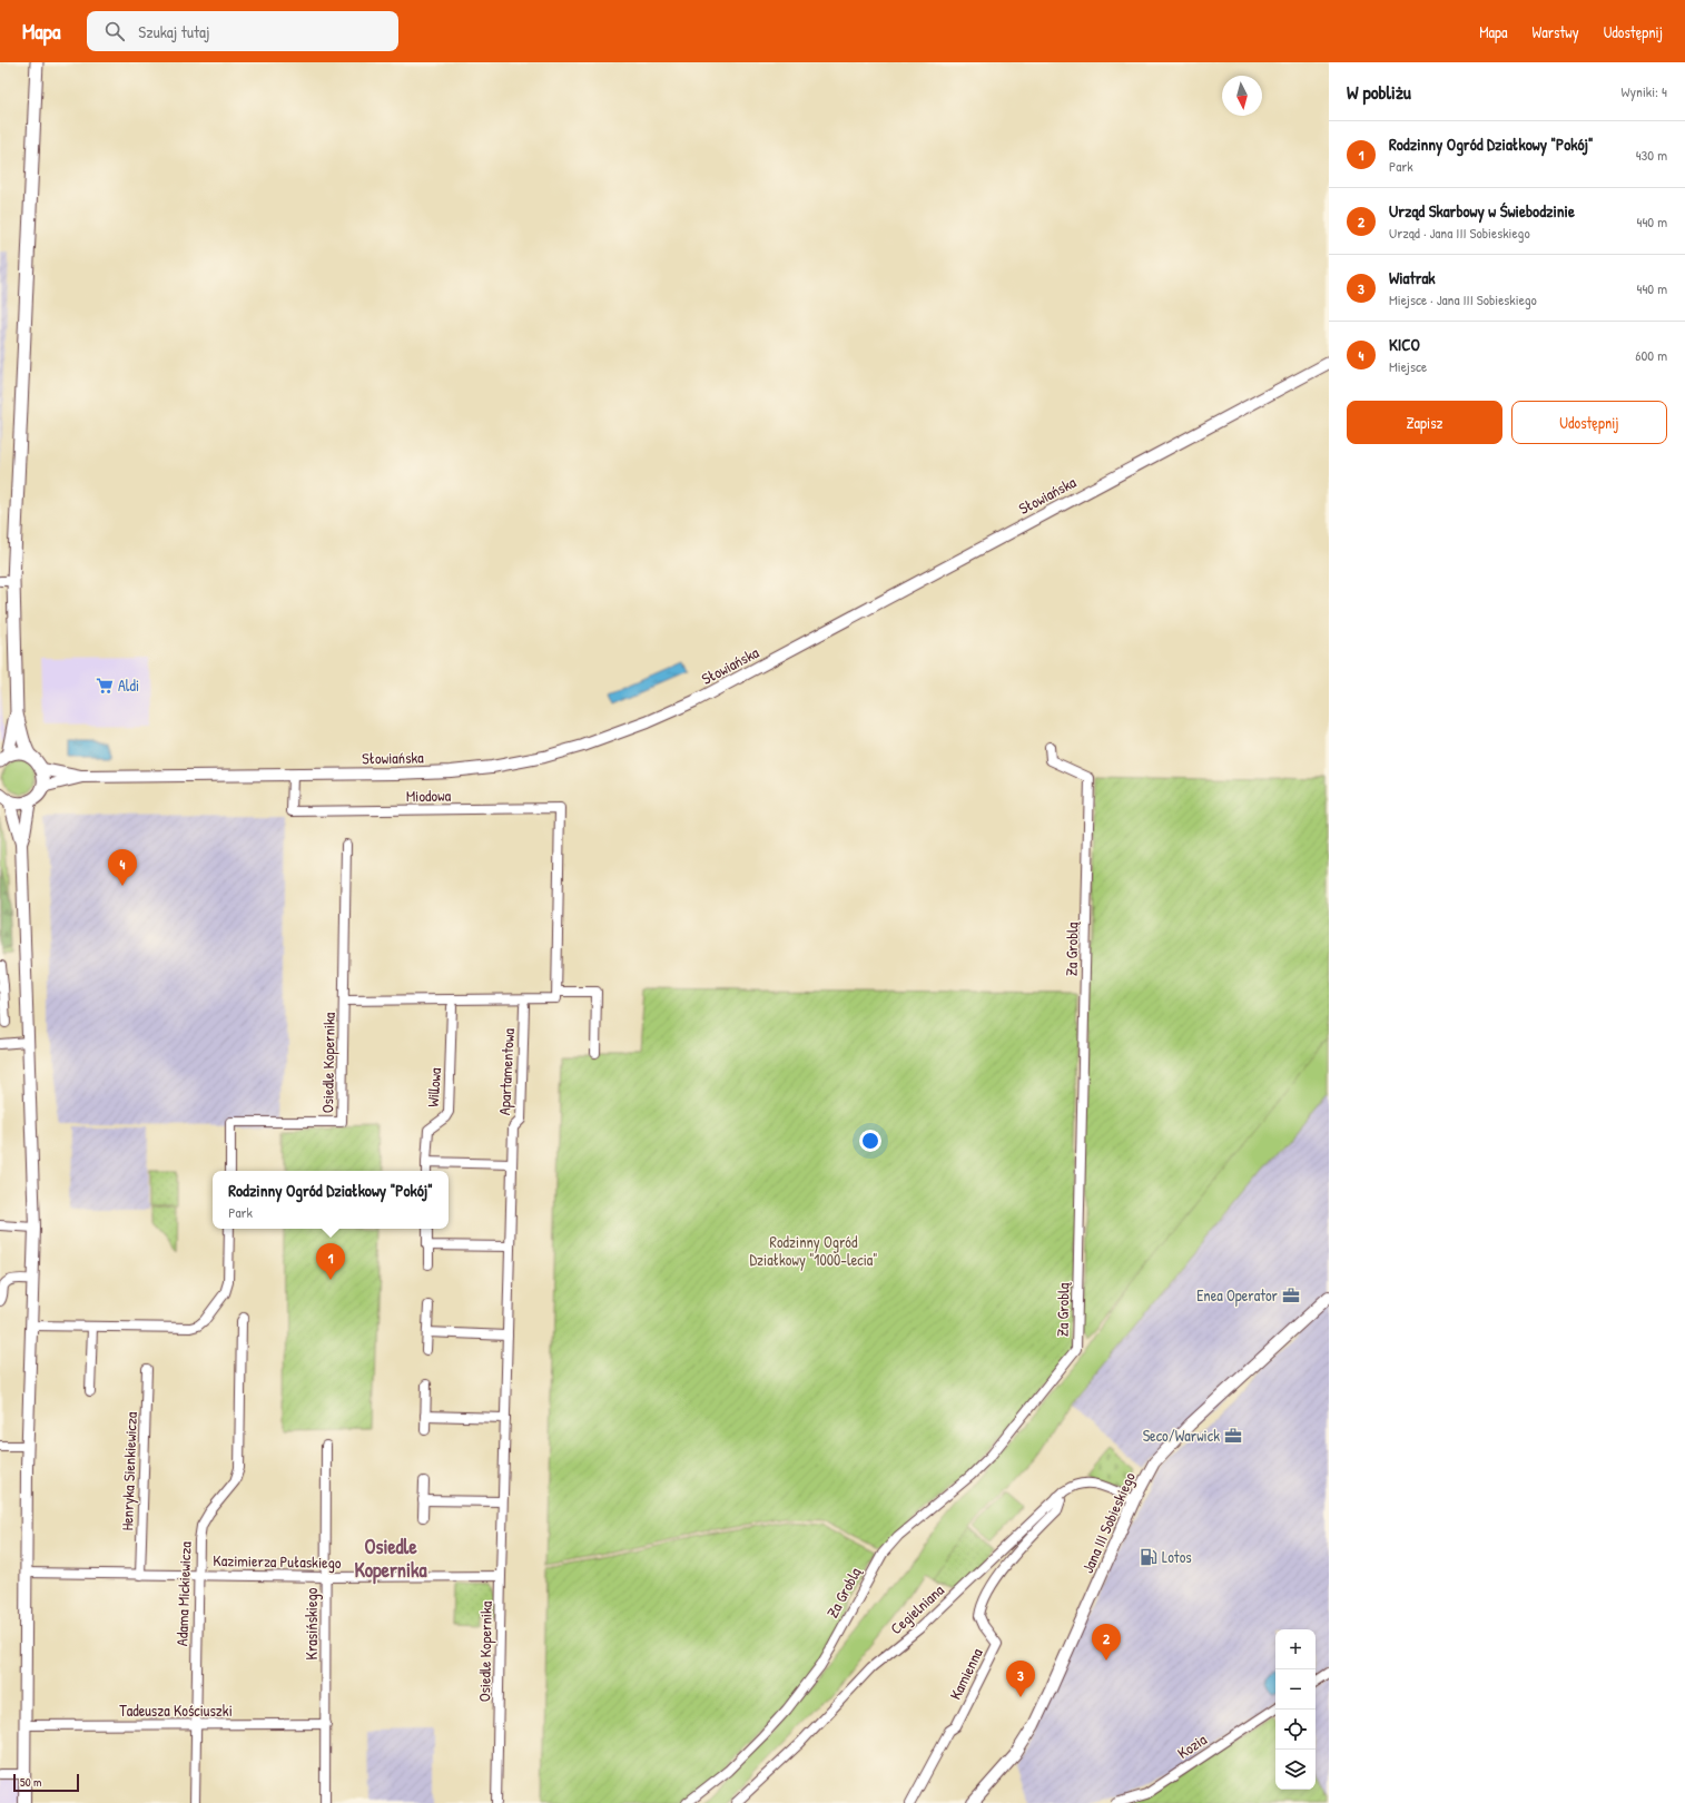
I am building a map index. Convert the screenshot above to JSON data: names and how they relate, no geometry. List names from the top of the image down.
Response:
{
  "streets": {
    "street": [
      "Słowiańska",
      "Miodowa",
      "Za Groblą",
      "Osiedle Kopernika",
      "Apartamentowa",
      "Willowa",
      "Henryka Sienkiewicza",
      "Jana III Sobieskiego",
      "Kazimierza Pułaskiego",
      "Adama Mickiewicza",
      "Cegielniana",
      "Krasińskiego",
      "Kamienna",
      "Tadeusza Kościuszki",
      "Kozia"
    ]
  },
  "crossings": [
    ["Słowiańska", "Miodowa"],
    ["Miodowa", "Osiedle Kopernika"],
    ["Osiedle Kopernika", "Apartamentowa"],
    ["Osiedle Kopernika", "Kazimierza Pułaskiego"],
    ["Henryka Sienkiewicza", "Kazimierza Pułaskiego"],
    ["Jana III Sobieskiego", "Cegielniana"],
    ["Kazimierza Pułaskiego", "Adama Mickiewicza"],
    ["Kazimierza Pułaskiego", "Krasińskiego"],
    ["Adama Mickiewicza", "Tadeusza Kościuszki"],
    ["Cegielniana", "Kamienna"],
    ["Krasińskiego", "Tadeusza Kościuszki"]
  ],
  "districts": ["Osiedle Kopernika"],
  "parks": ["Rodzinny Ogród Działkowy \"1000-lecia\""],
  "places": {
    "supermarket": ["Aldi"],
    "office": ["Enea Operator", "Seco/Warwick"],
    "fuel station": ["Lotos"]
  },
  "scale_bar": "50 m",
  "north": "bottom",
  "page": {
    "header": "Mapa",
    "search": "Szukaj tutaj",
    "nav": ["Mapa", "Warstwy", "Udostępnij"],
    "heading": ["W pobliżu", "Wyniki: 4"],
    "list": [
      {
        "mark": "1",
        "name": "Rodzinny Ogród Działkowy \"Pokój\"",
        "note": "Park",
        "value": "430 m"
      },
      {
        "mark": "2",
        "name": "Urząd Skarbowy w Świebodzinie",
        "note": "Urząd · Jana III Sobieskiego",
        "value": "440 m"
      },
      {
        "mark": "3",
        "name": "Wiatrak",
        "note": "Miejsce · Jana III Sobieskiego",
        "value": "440 m"
      },
      {
        "mark": "4",
        "name": "KICO",
        "note": "Miejsce",
        "value": "600 m"
      }
    ],
    "buttons": ["Zapisz", "Udostępnij"],
    "pins": [
      "4",
      "1",
      "2",
      "3"
    ],
    "popup": ["Rodzinny Ogród Działkowy \"Pokój\"", "Park"],
    "map_buttons": ["+", "−"],
    "scale": "50 m"
  }
}
